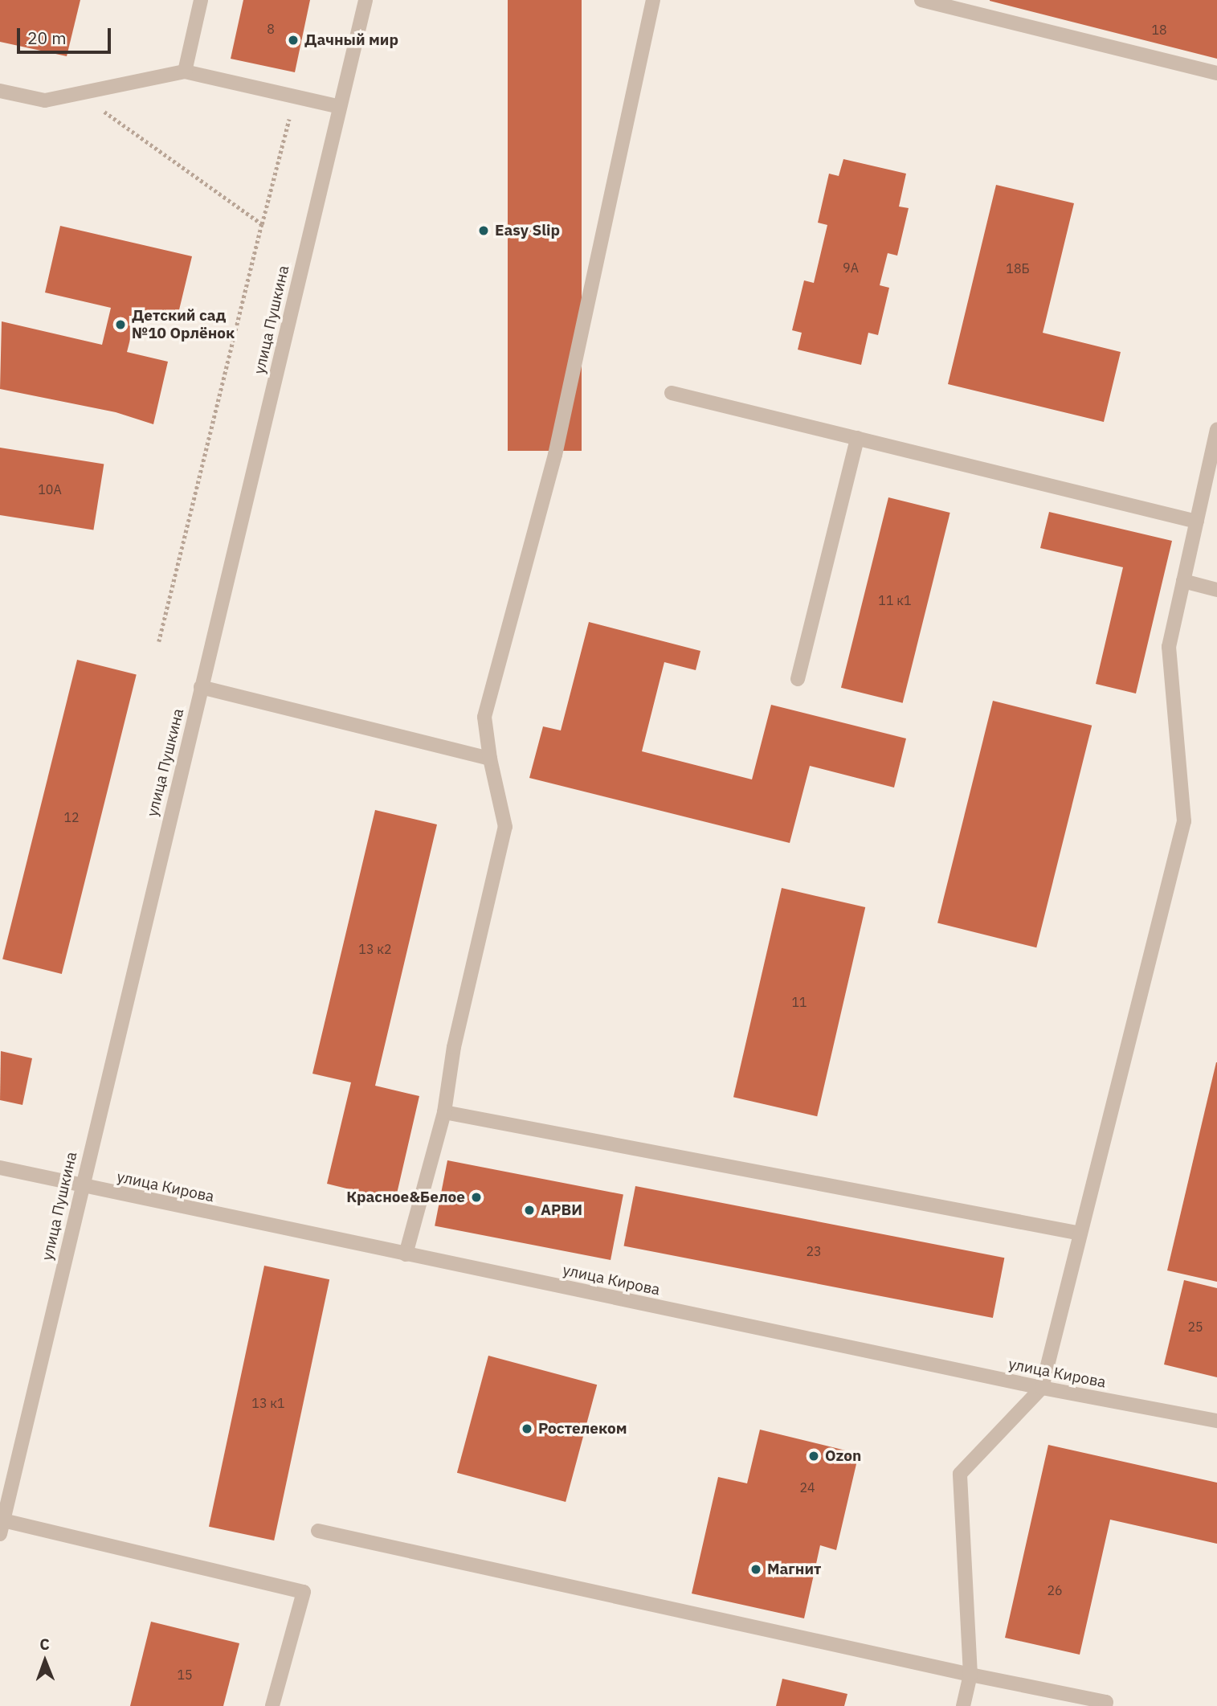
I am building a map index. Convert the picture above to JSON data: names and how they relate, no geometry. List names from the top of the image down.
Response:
{
  "streets": {
    "street": ["улица Пушкина", "улица Кирова"]
  },
  "crossings": [
    ["улица Пушкина", "улица Кирова"]
  ],
  "places": [
    "Дачный мир",
    "Easy Slip",
    "Детский сад №10 Орлёнок",
    "Красное&Белое",
    "АРВИ",
    "Ростелеком",
    "Ozon",
    "Магнит"
  ],
  "house_numbers": [
    "8",
    "18",
    "9А",
    "18Б",
    "10А",
    "11 к1",
    "12",
    "13 к2",
    "11",
    "23",
    "25",
    "13 к1",
    "24",
    "26",
    "15"
  ],
  "scale_bar": "20 m",
  "north": "top"
}
